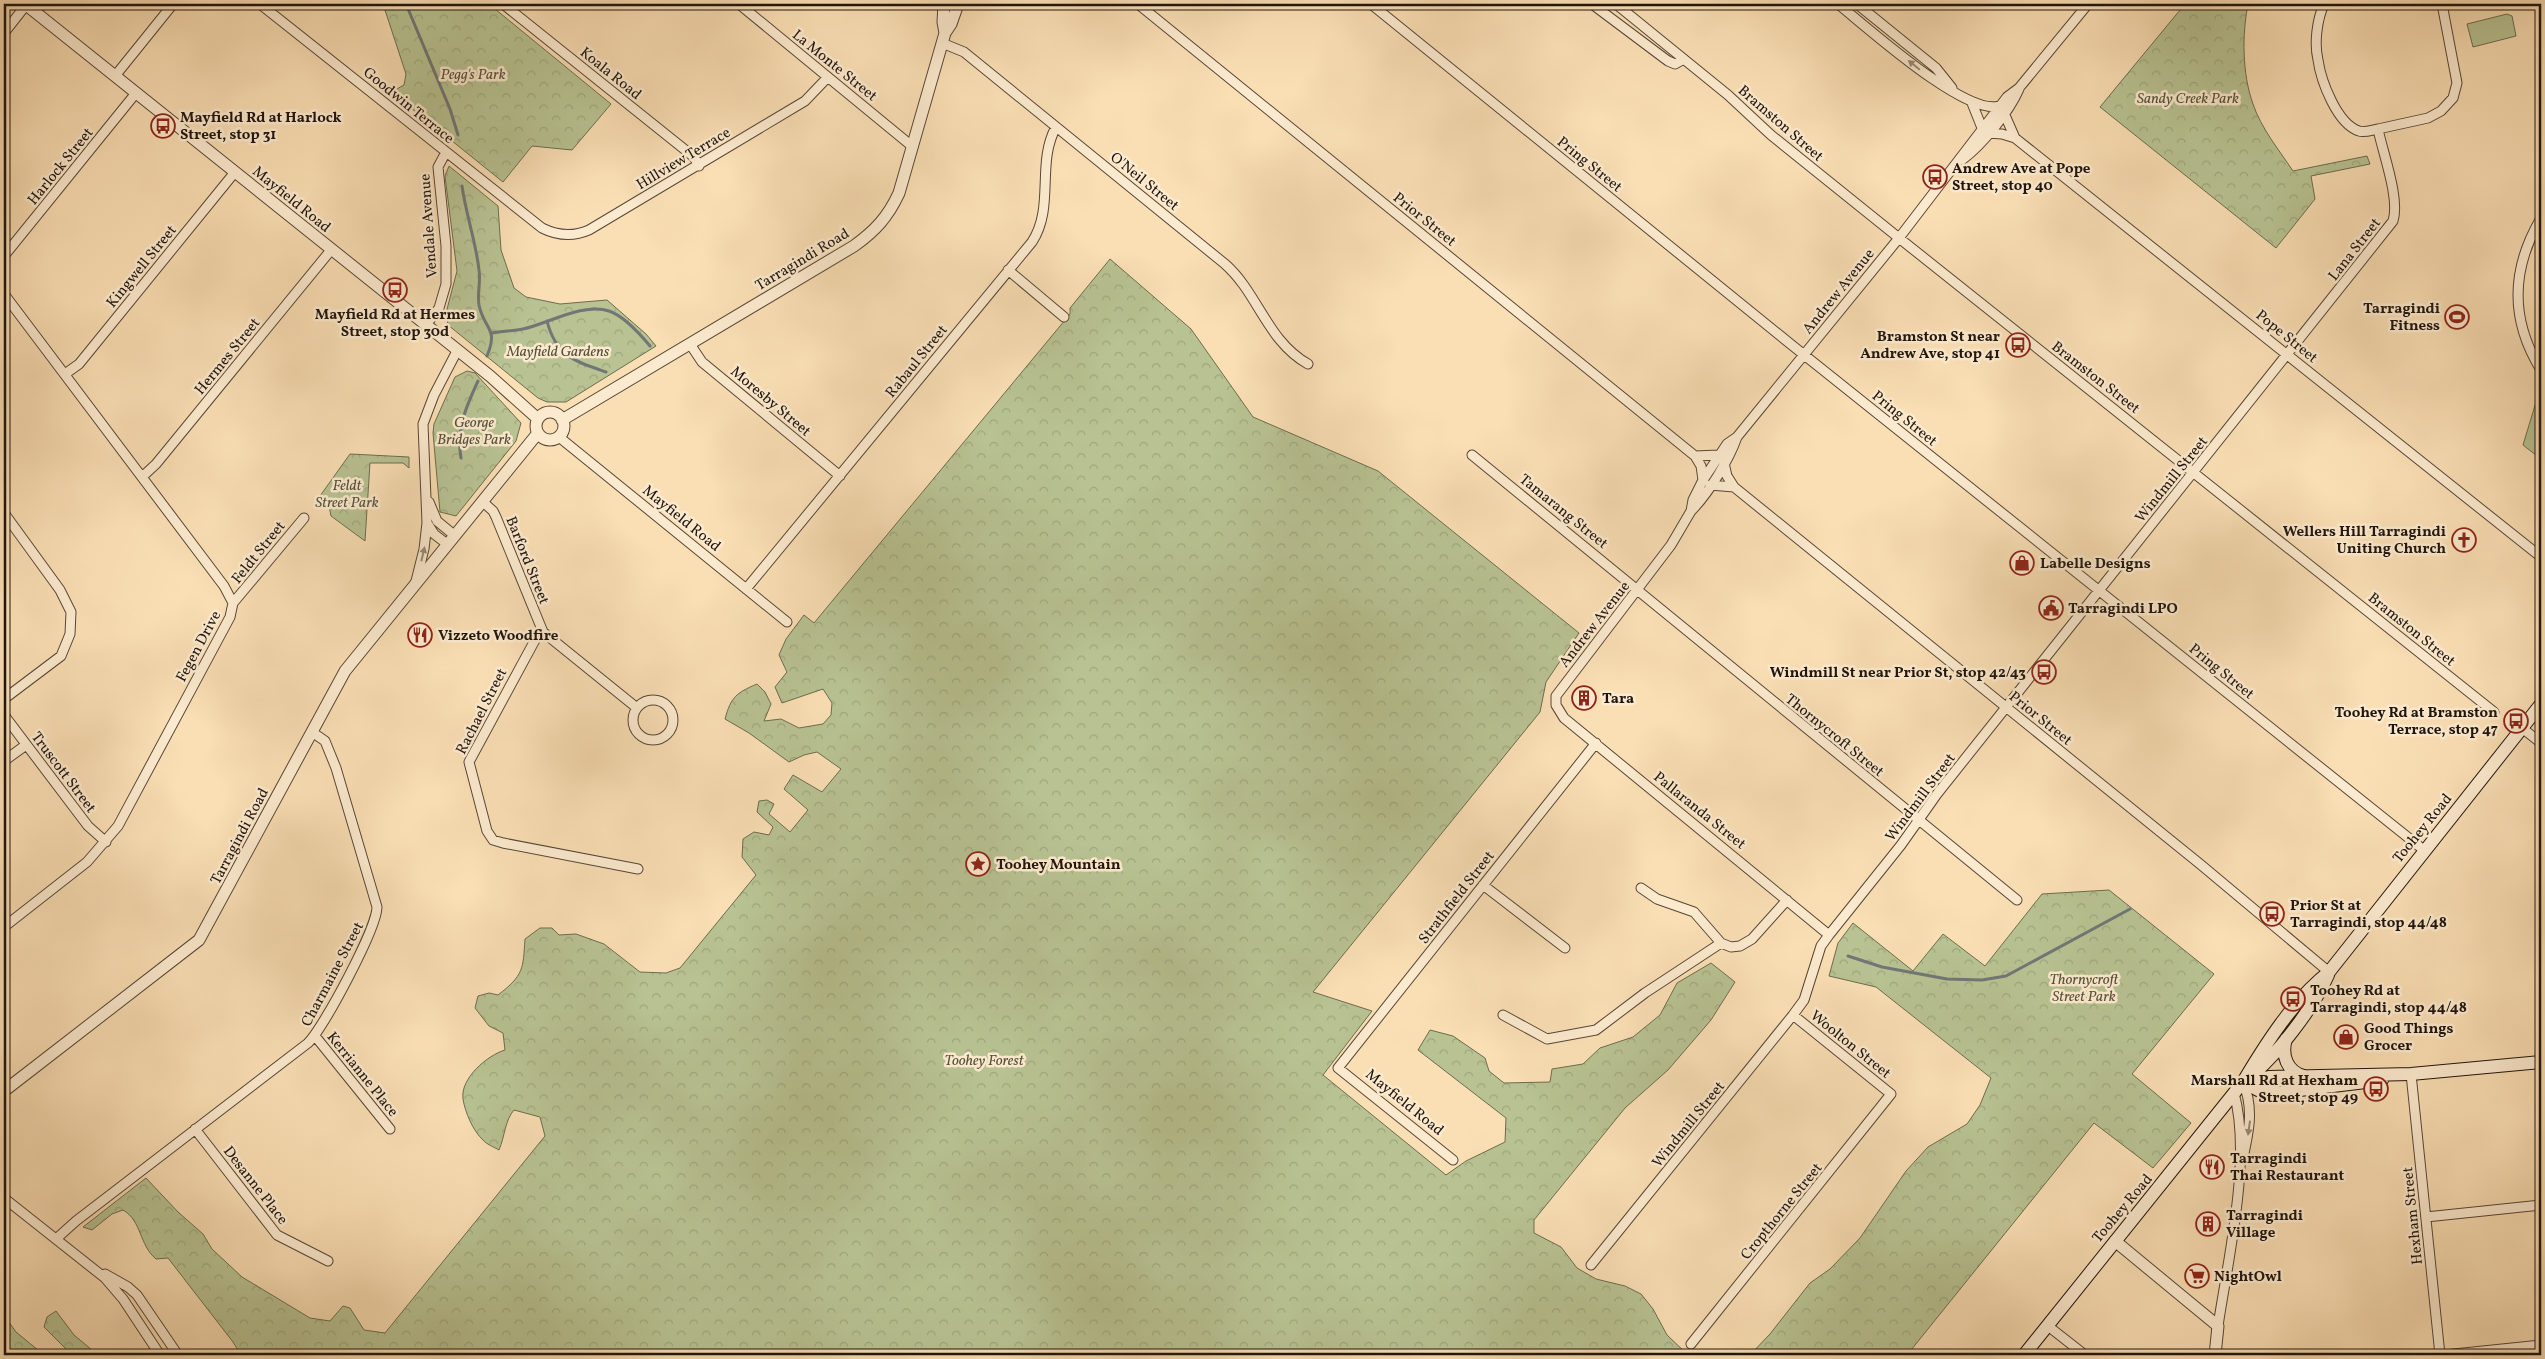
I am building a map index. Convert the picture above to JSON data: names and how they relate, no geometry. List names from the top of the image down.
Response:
{
  "streets": {
    "main road": ["Toohey Road"],
    "street": [
      "La Monte Street",
      "Koala Road",
      "Goodwin Terrace",
      "Bramston Street",
      "Hillview Terrace",
      "Pring Street",
      "Harlock Street",
      "O'Neil Street",
      "Mayfield Road",
      "Prior Street",
      "Vendale Avenue",
      "Lana Street",
      "Tarragindi Road",
      "Kingwell Street",
      "Andrew Avenue",
      "Pope Street",
      "Hermes Street",
      "Rabaul Street",
      "Moresby Street",
      "Windmill Street",
      "Tamarang Street",
      "Feldt Street",
      "Barford Street",
      "Fegen Drive",
      "Rachael Street",
      "Thornycroft Street",
      "Truscott Street",
      "Pallaranda Street",
      "Strathfield Street",
      "Charmaine Street",
      "Woolton Street",
      "Kerrianne Place",
      "Desanne Place",
      "Cropthorne Street",
      "Hexham Street"
    ]
  },
  "crossings": [
    ["La Monte Street", "Hillview Terrace"],
    ["La Monte Street", "Tarragindi Road"],
    ["Koala Road", "Hillview Terrace"],
    ["Goodwin Terrace", "Hillview Terrace"],
    ["Goodwin Terrace", "Vendale Avenue"],
    ["Bramston Street", "Andrew Avenue"],
    ["Bramston Street", "Windmill Street"],
    ["Pring Street", "Andrew Avenue"],
    ["Pring Street", "Windmill Street"],
    ["Pring Street", "Toohey Road"],
    ["Harlock Street", "Mayfield Road"],
    ["O'Neil Street", "Tarragindi Road"],
    ["O'Neil Street", "Rabaul Street"],
    ["Mayfield Road", "Vendale Avenue"],
    ["Mayfield Road", "Tarragindi Road"],
    ["Mayfield Road", "Kingwell Street"],
    ["Mayfield Road", "Hermes Street"],
    ["Mayfield Road", "Rabaul Street"],
    ["Mayfield Road", "Strathfield Street"],
    ["Prior Street", "Andrew Avenue"],
    ["Prior Street", "Windmill Street"],
    ["Prior Street", "Toohey Road"],
    ["Lana Street", "Pope Street"],
    ["Lana Street", "Windmill Street"],
    ["Tarragindi Road", "Moresby Street"],
    ["Tarragindi Road", "Barford Street"],
    ["Tarragindi Road", "Charmaine Street"],
    ["Kingwell Street", "Fegen Drive"],
    ["Andrew Avenue", "Pope Street"],
    ["Andrew Avenue", "Tamarang Street"],
    ["Andrew Avenue", "Thornycroft Street"],
    ["Andrew Avenue", "Pallaranda Street"],
    ["Pope Street", "Windmill Street"],
    ["Hermes Street", "Fegen Drive"],
    ["Rabaul Street", "Moresby Street"],
    ["Windmill Street", "Thornycroft Street"],
    ["Windmill Street", "Pallaranda Street"],
    ["Windmill Street", "Woolton Street"],
    ["Tamarang Street", "Thornycroft Street"],
    ["Feldt Street", "Fegen Drive"],
    ["Barford Street", "Rachael Street"],
    ["Fegen Drive", "Truscott Street"],
    ["Pallaranda Street", "Strathfield Street"],
    ["Charmaine Street", "Kerrianne Place"],
    ["Charmaine Street", "Desanne Place"],
    ["Woolton Street", "Cropthorne Street"]
  ],
  "parks": [
    "Pegg's Park",
    "Sandy Creek Park",
    "Mayfield Gardens",
    "George Bridges Park",
    "Feldt Street Park",
    "Thornycroft Street Park",
    "Toohey Forest"
  ],
  "places": {
    "bus stop": [
      "Mayfield Rd at Harlock Street, stop 31",
      "Andrew Ave at Pope Street, stop 40",
      "Mayfield Rd at Hermes Street, stop 30d",
      "Bramston St near Andrew Ave, stop 41",
      "Windmill St near Prior St, stop 42/43",
      "Toohey Rd at Bramston Terrace, stop 47",
      "Prior St at Tarragindi, stop 44/48",
      "Toohey Rd at Tarragindi, stop 44/48",
      "Marshall Rd at Hexham Street, stop 49"
    ],
    "sports": ["Tarragindi Fitness"],
    "church": ["Wellers Hill Tarragindi Uniting Church"],
    "shop": ["Labelle Designs", "Good Things Grocer"],
    "public building": ["Tarragindi LPO"],
    "restaurant": ["Vizzeto Woodfire", "Tarragindi Thai Restaurant"],
    "building": ["Tara", "Tarragindi Village"],
    "place": ["Toohey Mountain"],
    "supermarket": ["NightOwl"]
  }
}
